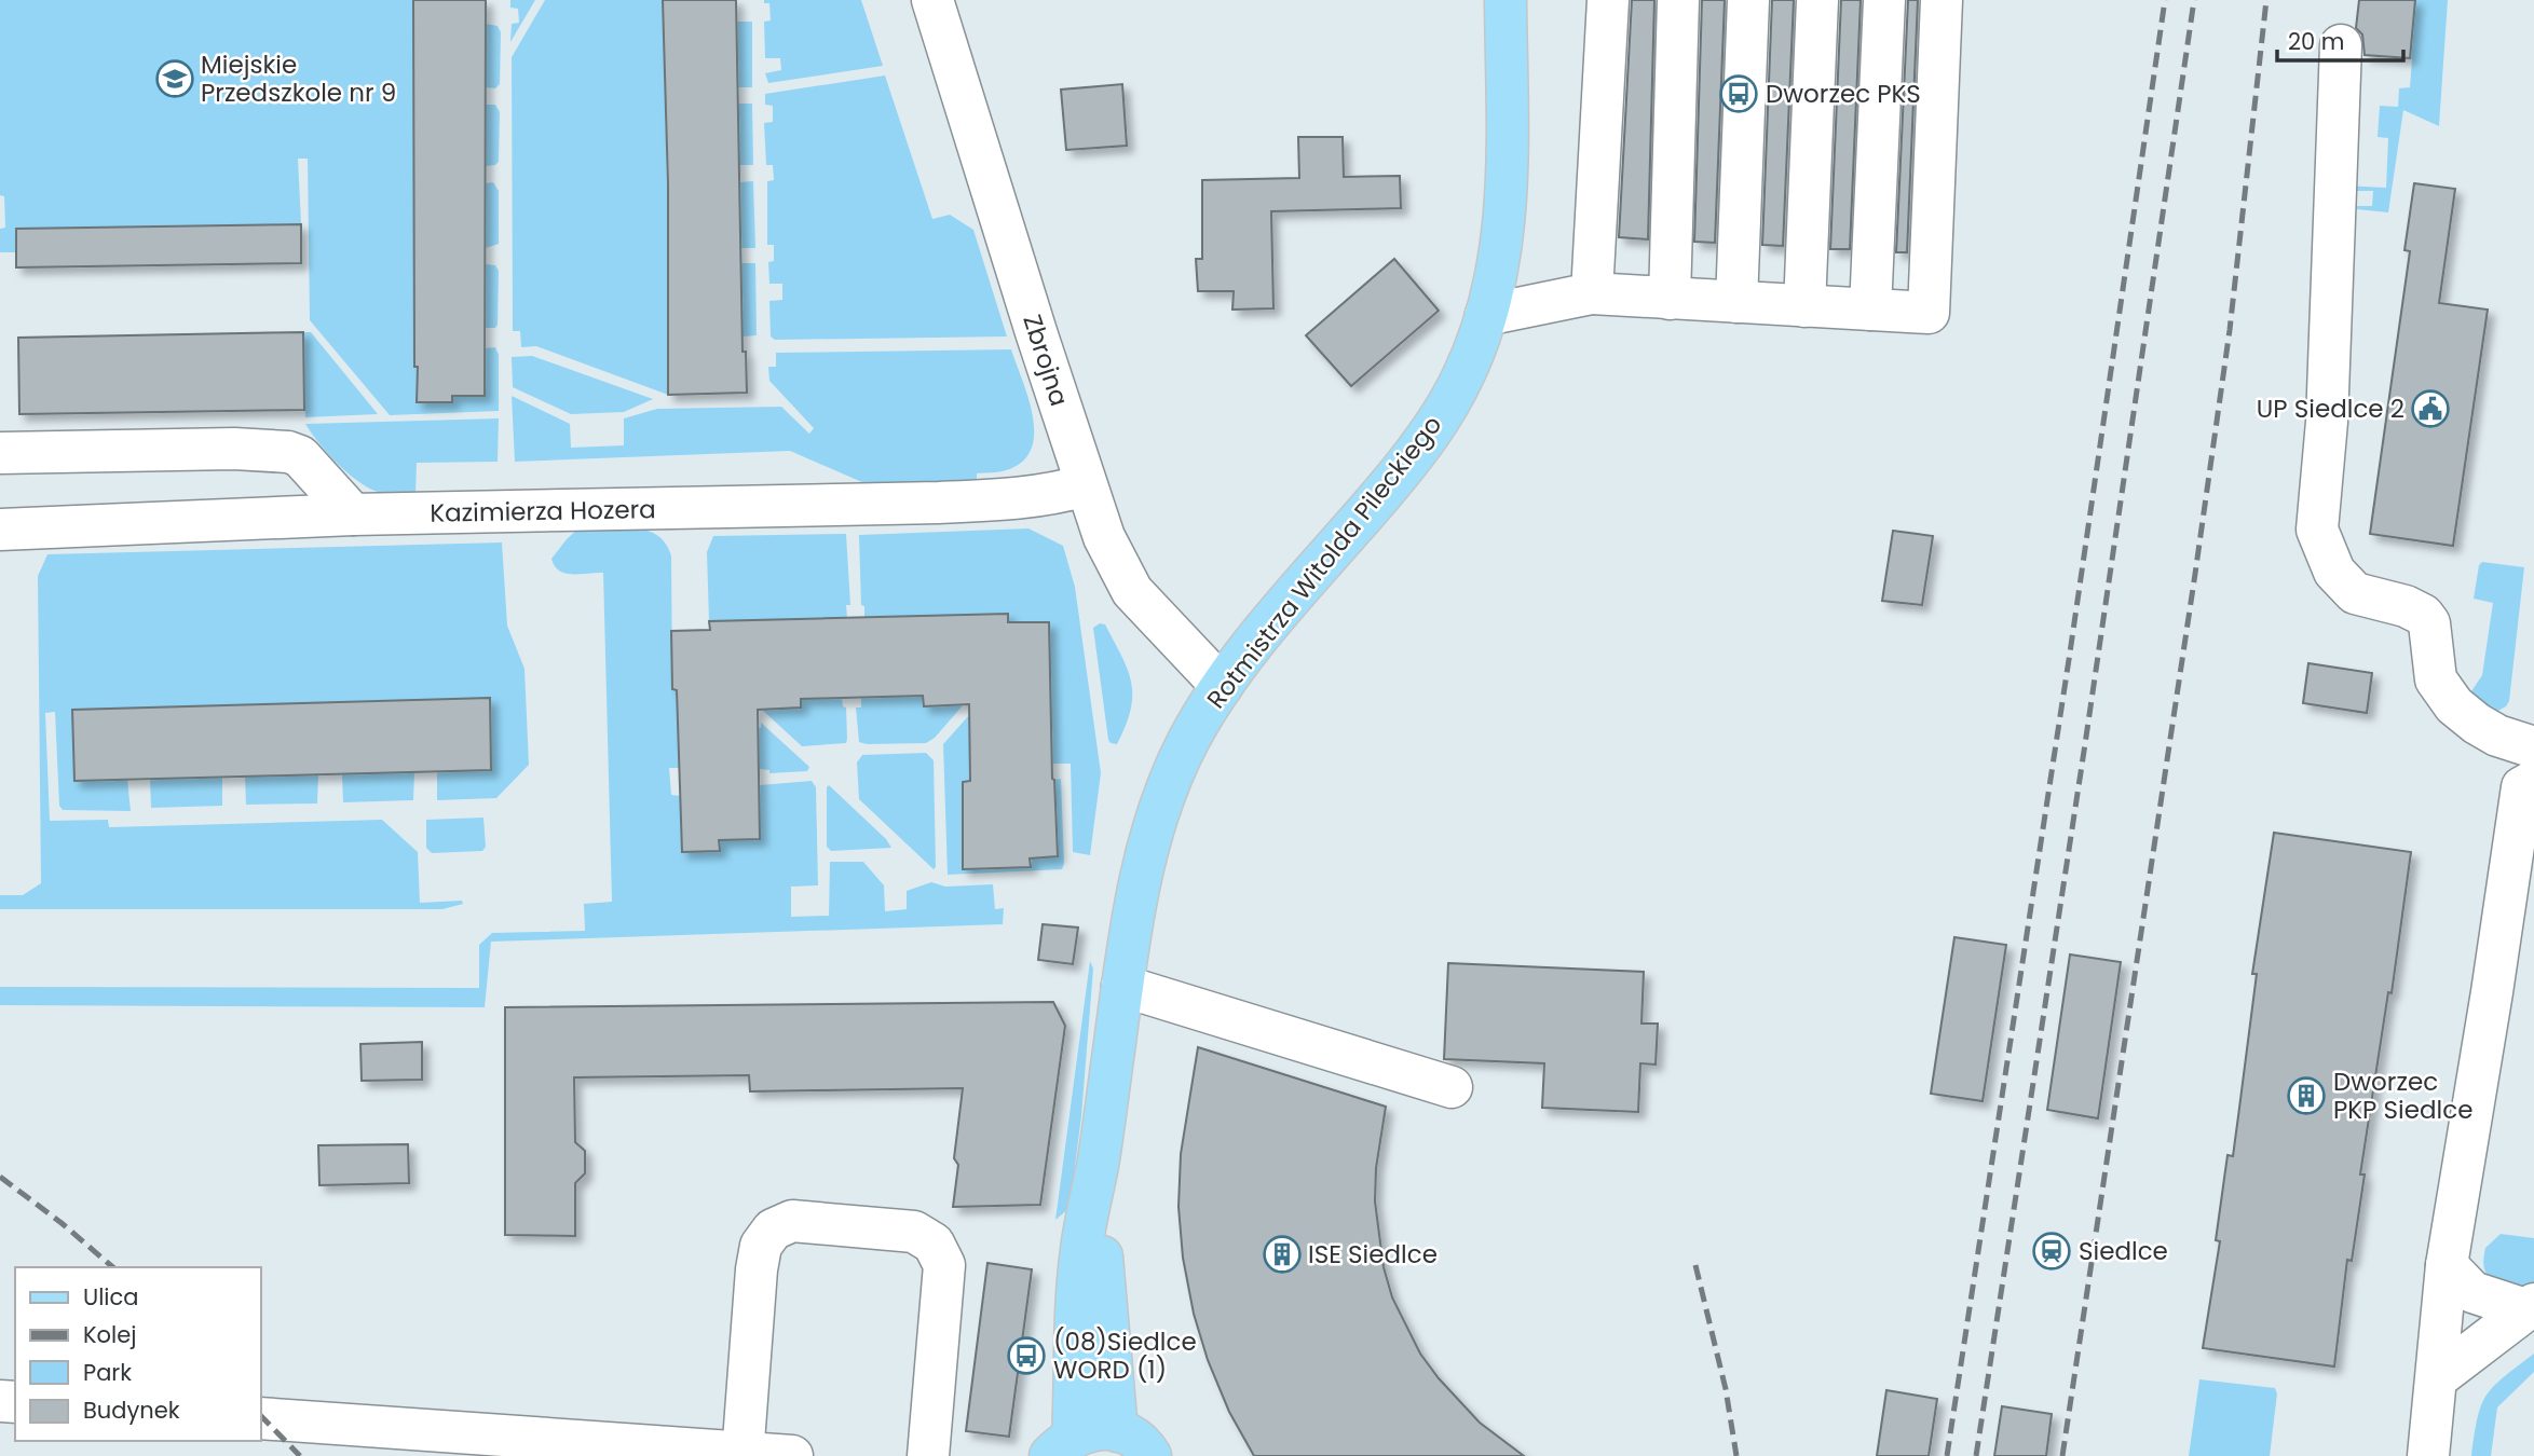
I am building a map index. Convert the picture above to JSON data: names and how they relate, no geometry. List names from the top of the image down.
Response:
{
  "streets": {
    "main road": ["Rotmistrza Witolda Pileckiego"],
    "street": ["Zbrojna", "Kazimierza Hozera"]
  },
  "crossings": [
    ["Zbrojna", "Kazimierza Hozera"],
    ["Zbrojna", "Rotmistrza Witolda Pileckiego"]
  ],
  "places": {
    "school or university": ["Miejskie Przedszkole nr 9"],
    "bus stop": ["Dworzec PKS", "(08)Siedlce WORD (1)"],
    "public building": ["UP Siedlce 2"],
    "building": ["Dworzec PKP Siedlce", "ISE Siedlce"],
    "station": ["Siedlce"]
  },
  "legend": [
    "Ulica",
    "Kolej",
    "Park",
    "Budynek"
  ],
  "scale_bar": "20 m"
}
